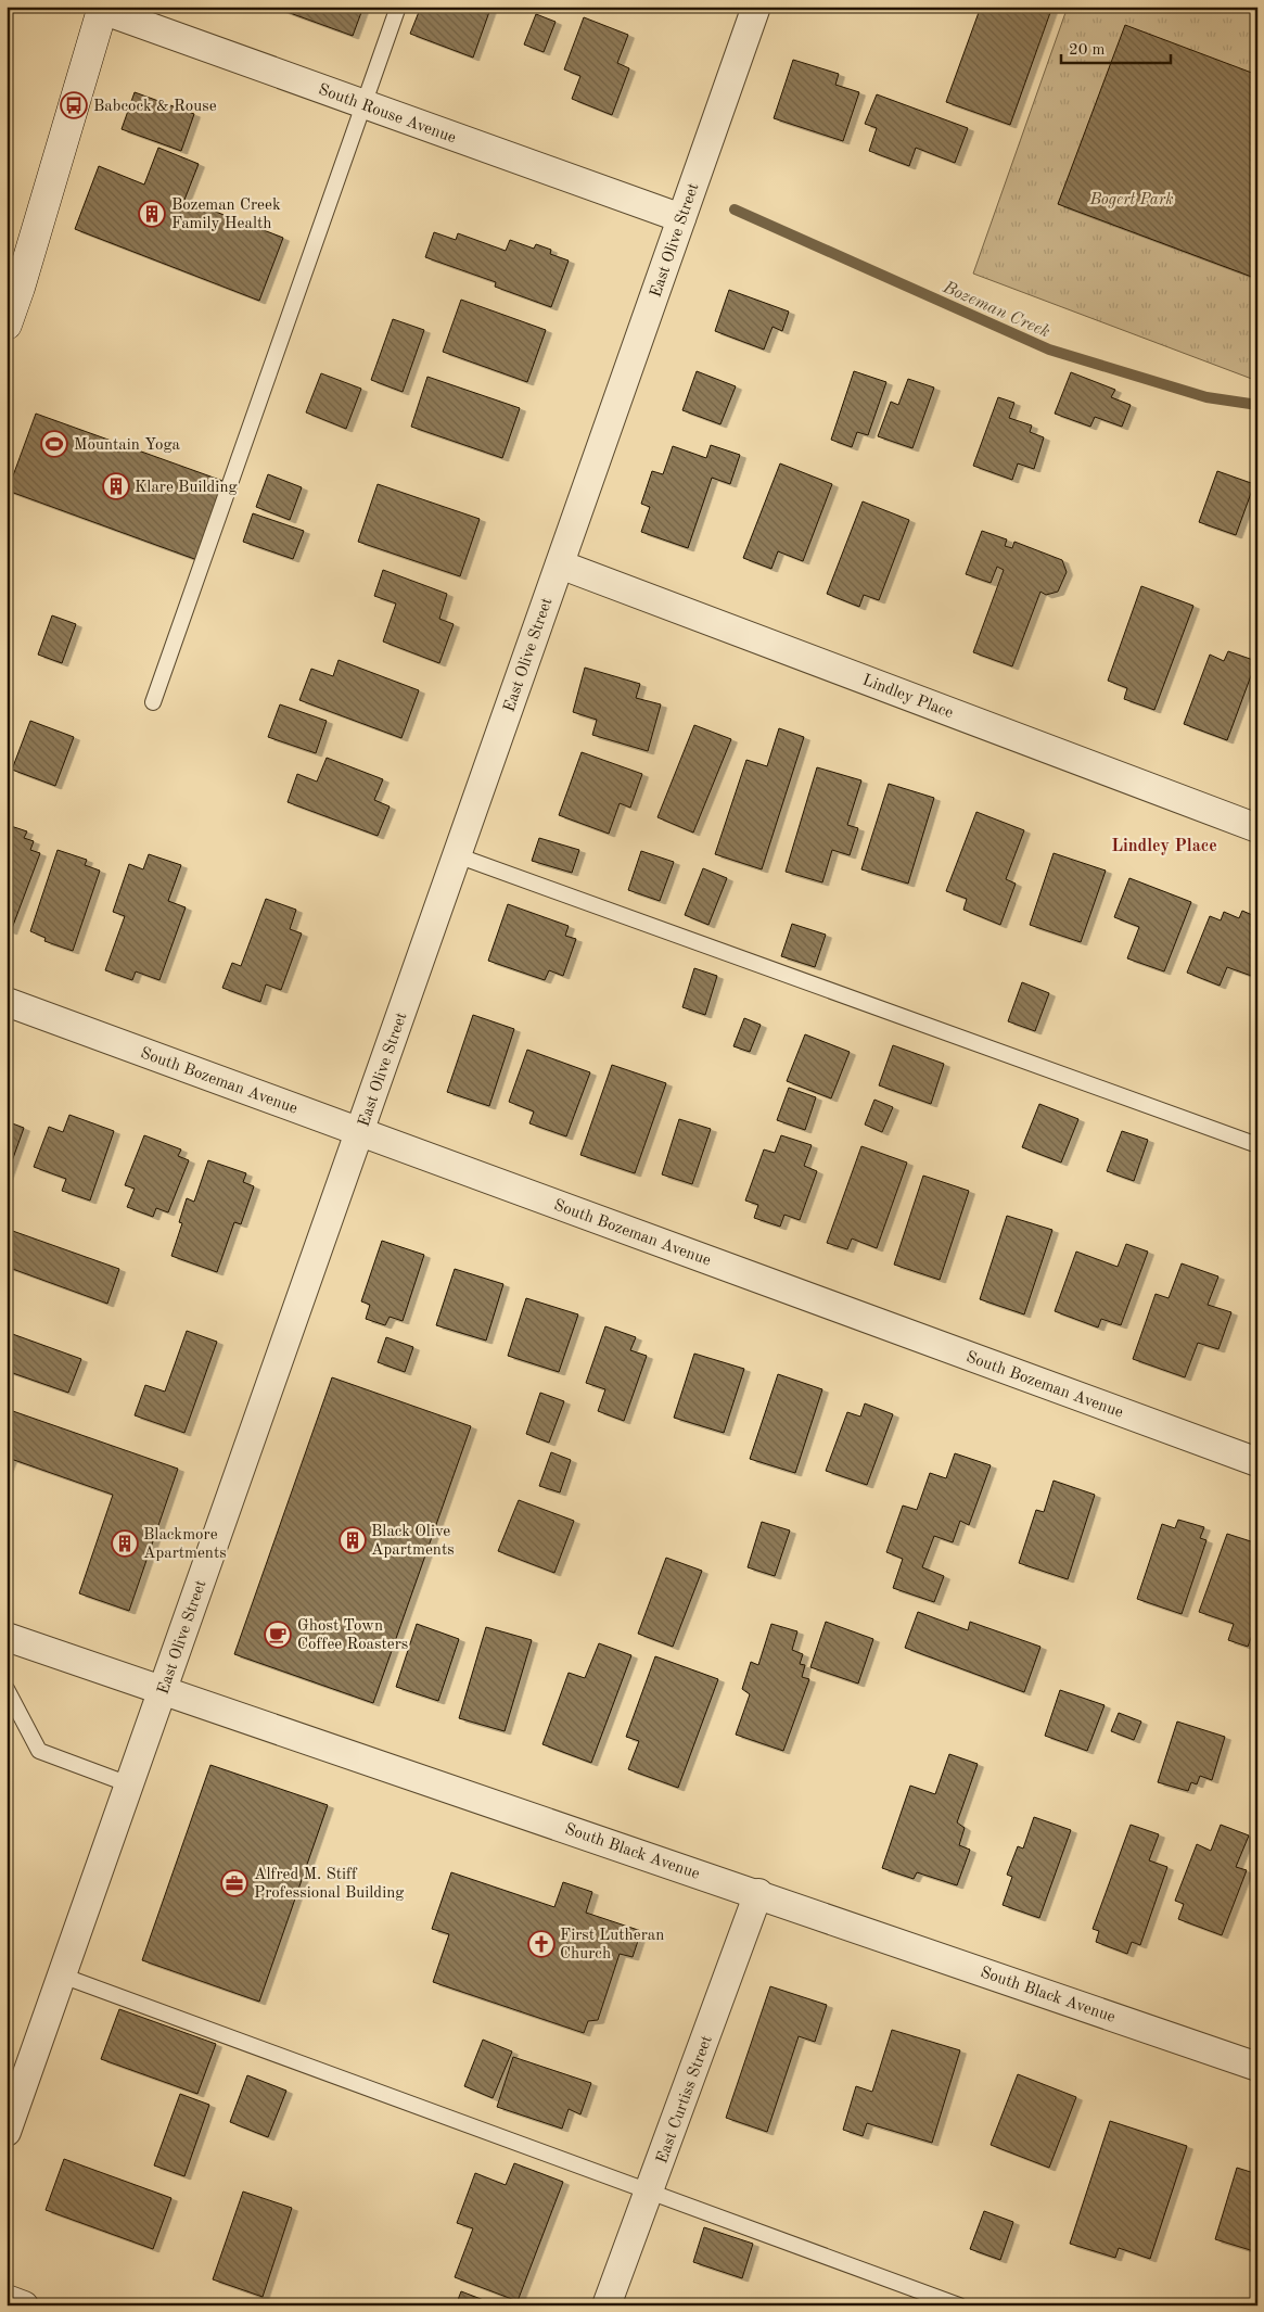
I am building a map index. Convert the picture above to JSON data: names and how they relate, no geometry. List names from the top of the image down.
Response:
{
  "streets": {
    "street": [
      "South Rouse Avenue",
      "East Olive Street",
      "Lindley Place",
      "South Bozeman Avenue",
      "South Black Avenue",
      "East Curtiss Street"
    ]
  },
  "crossings": [
    ["South Rouse Avenue", "East Olive Street"],
    ["East Olive Street", "Lindley Place"],
    ["East Olive Street", "South Bozeman Avenue"],
    ["East Olive Street", "South Black Avenue"],
    ["South Black Avenue", "East Curtiss Street"]
  ],
  "districts": ["Lindley Place"],
  "water": ["Bozeman Creek"],
  "parks": ["Bogert Park"],
  "places": {
    "bus stop": ["Babcock & Rouse"],
    "building": [
      "Bozeman Creek Family Health",
      "Klare Building",
      "Black Olive Apartments",
      "Blackmore Apartments"
    ],
    "sports": ["Mountain Yoga"],
    "cafe": ["Ghost Town Coffee Roasters"],
    "office": ["Alfred M. Stiff Professional Building"],
    "church": ["First Lutheran Church"]
  },
  "scale_bar": "20 m"
}
